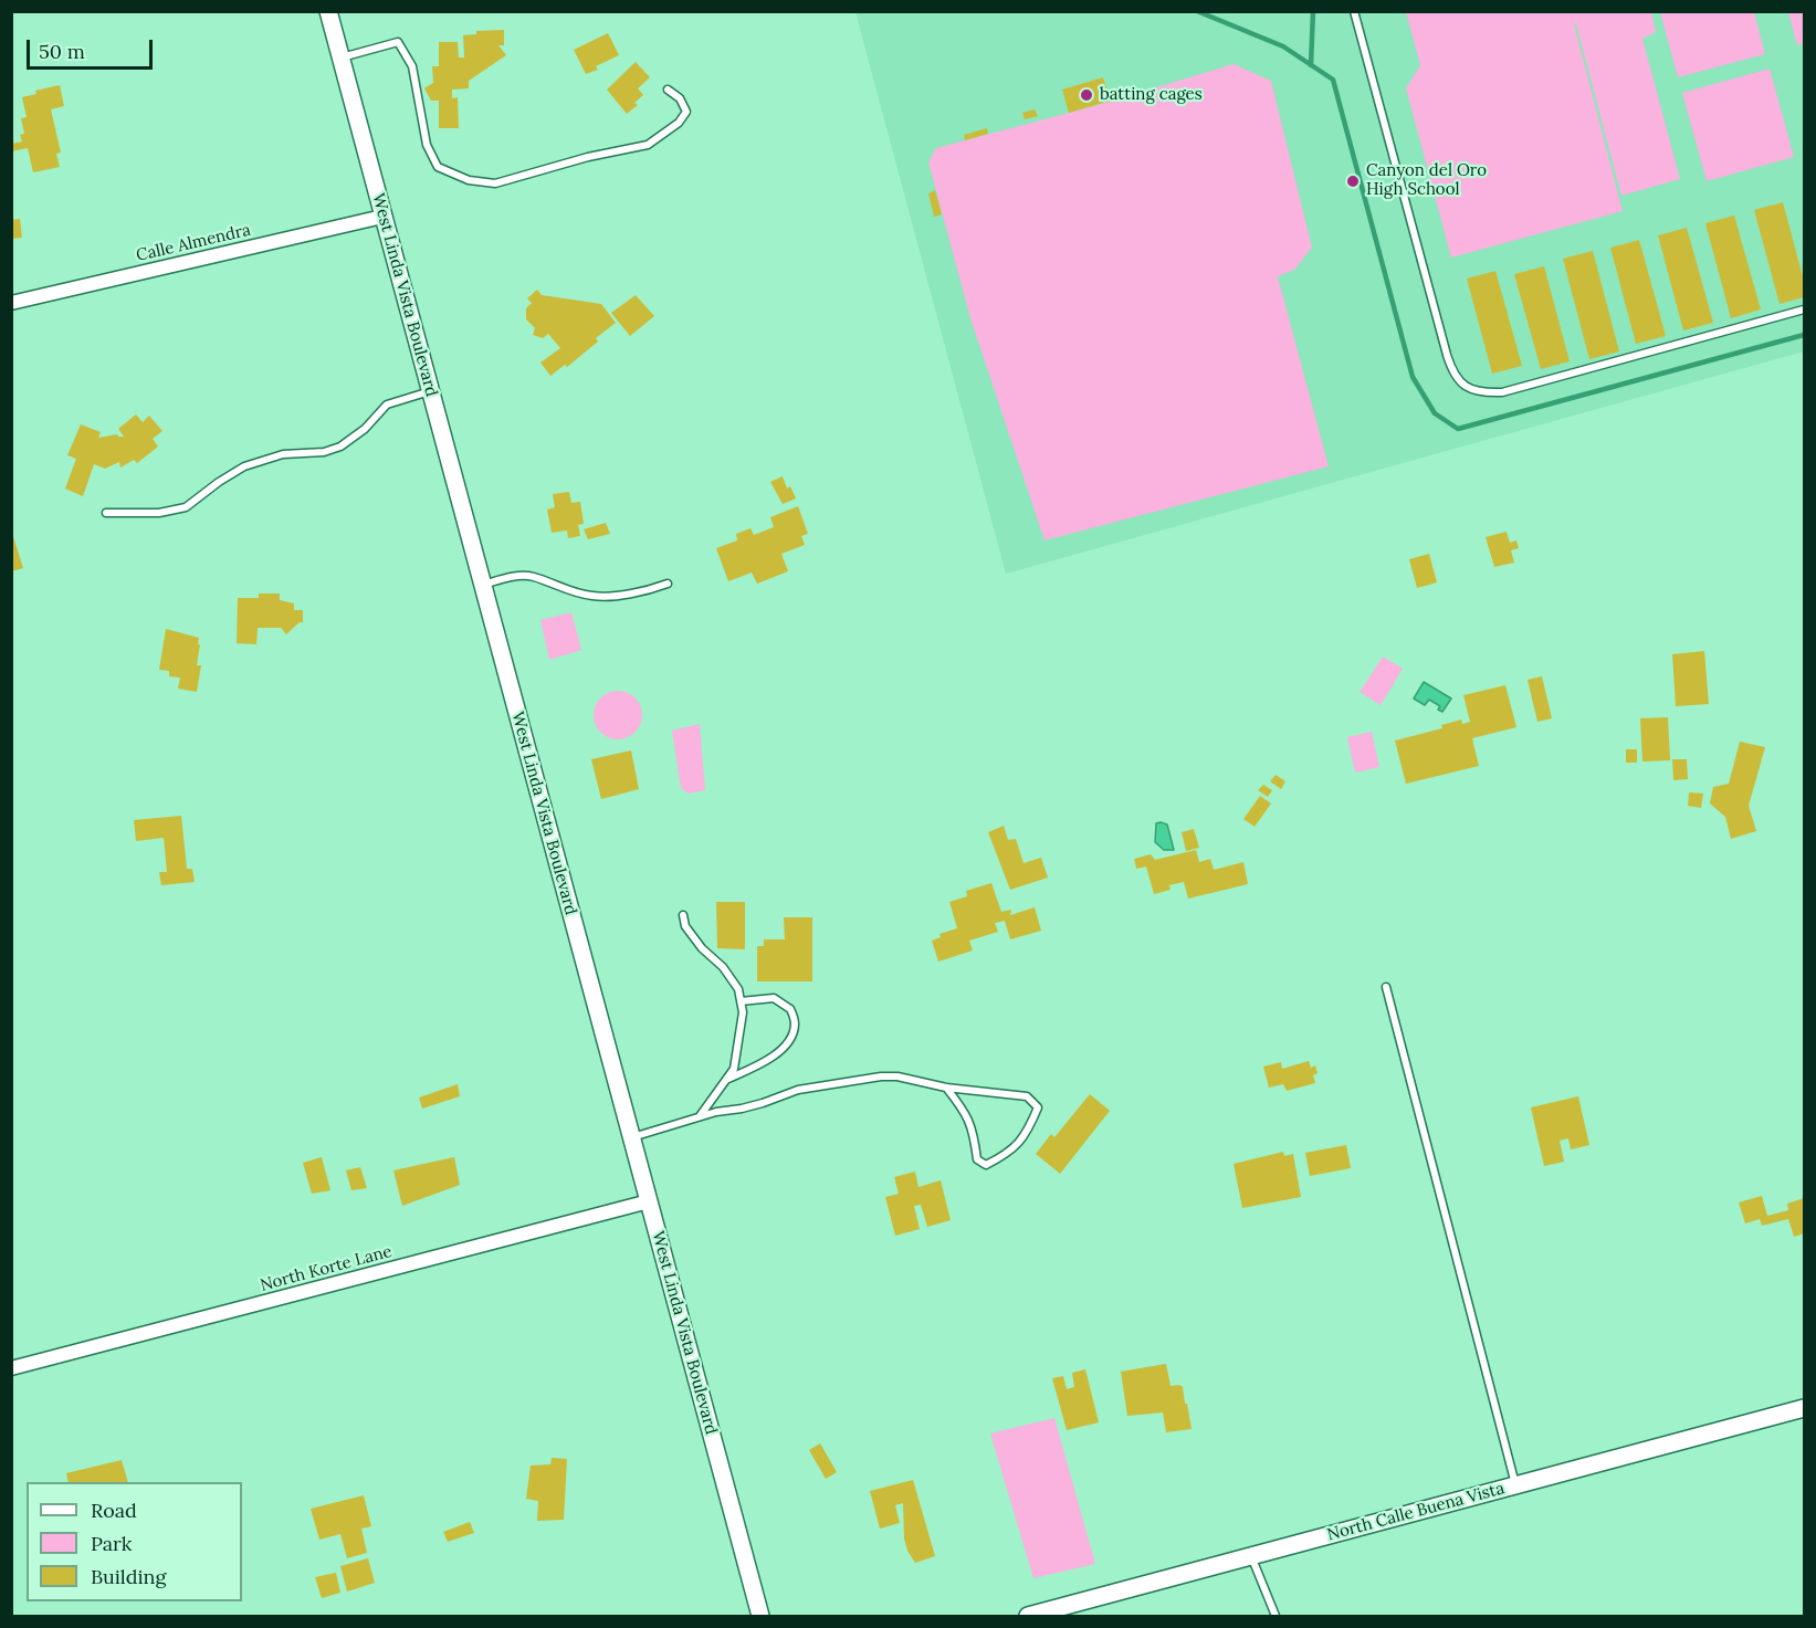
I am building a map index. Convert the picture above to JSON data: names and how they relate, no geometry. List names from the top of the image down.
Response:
{
  "streets": {
    "street": [
      "Calle Almendra",
      "West Linda Vista Boulevard",
      "North Korte Lane",
      "North Calle Buena Vista"
    ]
  },
  "crossings": [
    ["Calle Almendra", "West Linda Vista Boulevard"],
    ["West Linda Vista Boulevard", "North Korte Lane"]
  ],
  "places": ["batting cages", "Canyon del Oro High School"],
  "legend": ["Road", "Park", "Building"],
  "scale_bar": "50 m"
}
